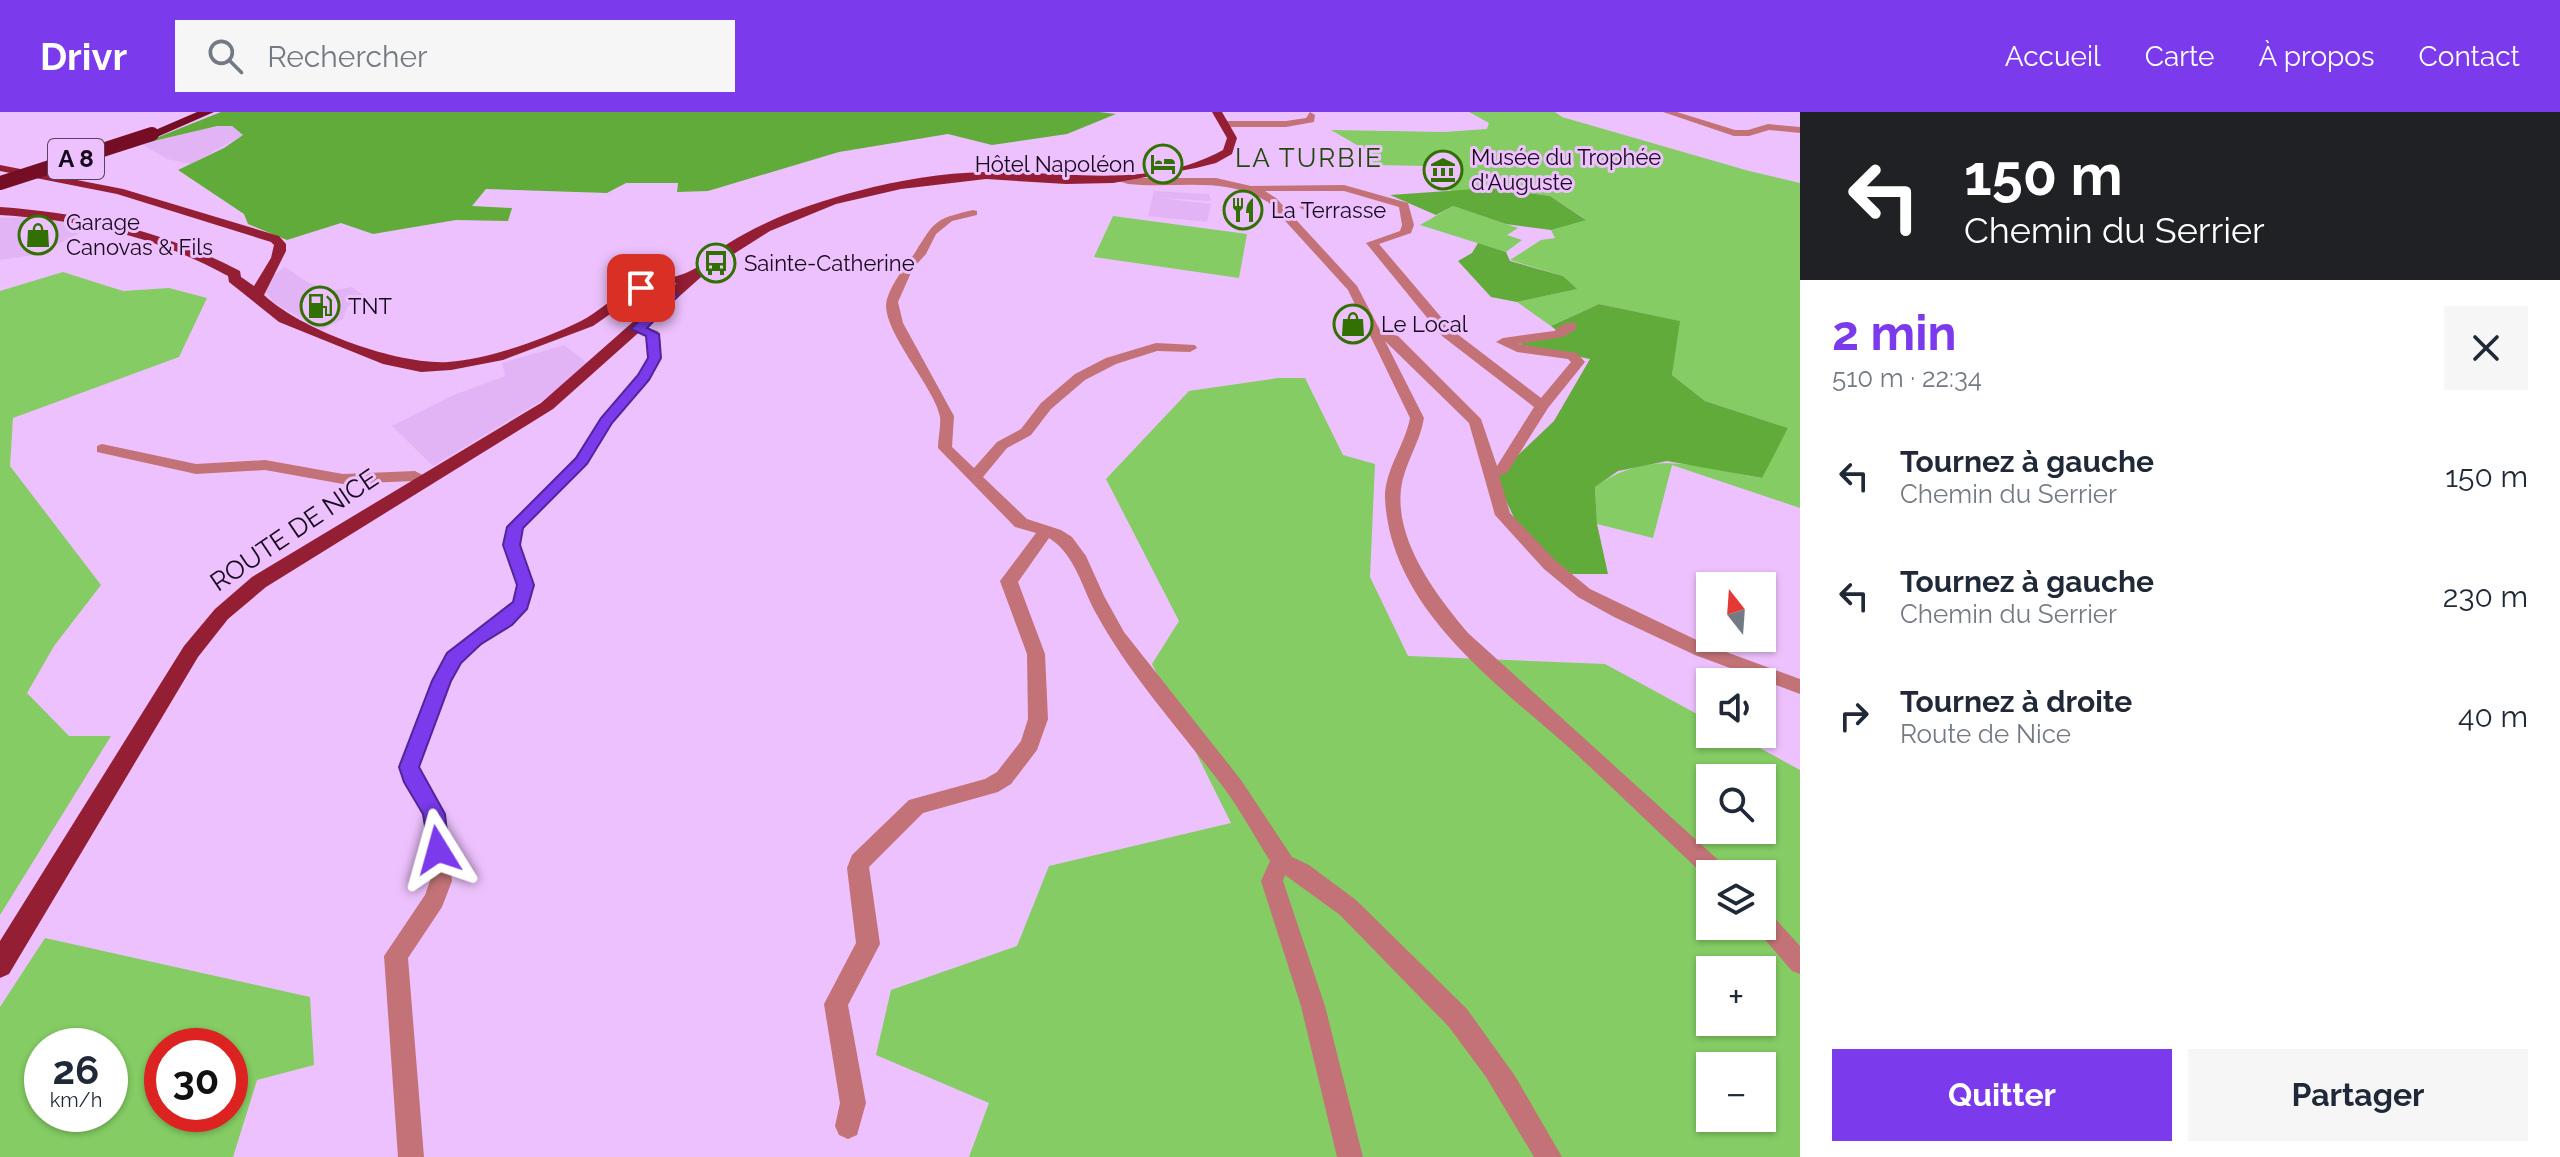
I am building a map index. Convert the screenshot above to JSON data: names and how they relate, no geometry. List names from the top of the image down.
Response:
{
  "streets": {
    "highway": ["A 8"],
    "main road": ["ROUTE DE NICE"]
  },
  "districts": ["LA TURBIE"],
  "places": {
    "hotel": ["Hôtel Napoléon"],
    "museum": ["Musée du Trophée d'Auguste"],
    "restaurant": ["La Terrasse"],
    "shop": ["Garage Canovas & Fils", "Le Local"],
    "bus stop": ["Sainte-Catherine"],
    "fuel station": ["TNT"]
  },
  "north": "top",
  "page": {
    "header": "Drivr",
    "search": "Rechercher",
    "nav": [
      "Accueil",
      "Carte",
      "À propos",
      "Contact"
    ],
    "turn": ["150 m", "Chemin du Serrier"],
    "heading": ["2 min", "510 m · 22:34"],
    "list": [
      {
        "name": "Tournez à gauche",
        "note": "Chemin du Serrier",
        "value": "150 m"
      },
      {
        "name": "Tournez à gauche",
        "note": "Chemin du Serrier",
        "value": "230 m"
      },
      {
        "name": "Tournez à droite",
        "note": "Route de Nice",
        "value": "40 m"
      }
    ],
    "map_buttons": ["+", "−"],
    "speed": "26 km/h",
    "limit": "30",
    "buttons": ["Quitter", "Partager"]
  }
}
